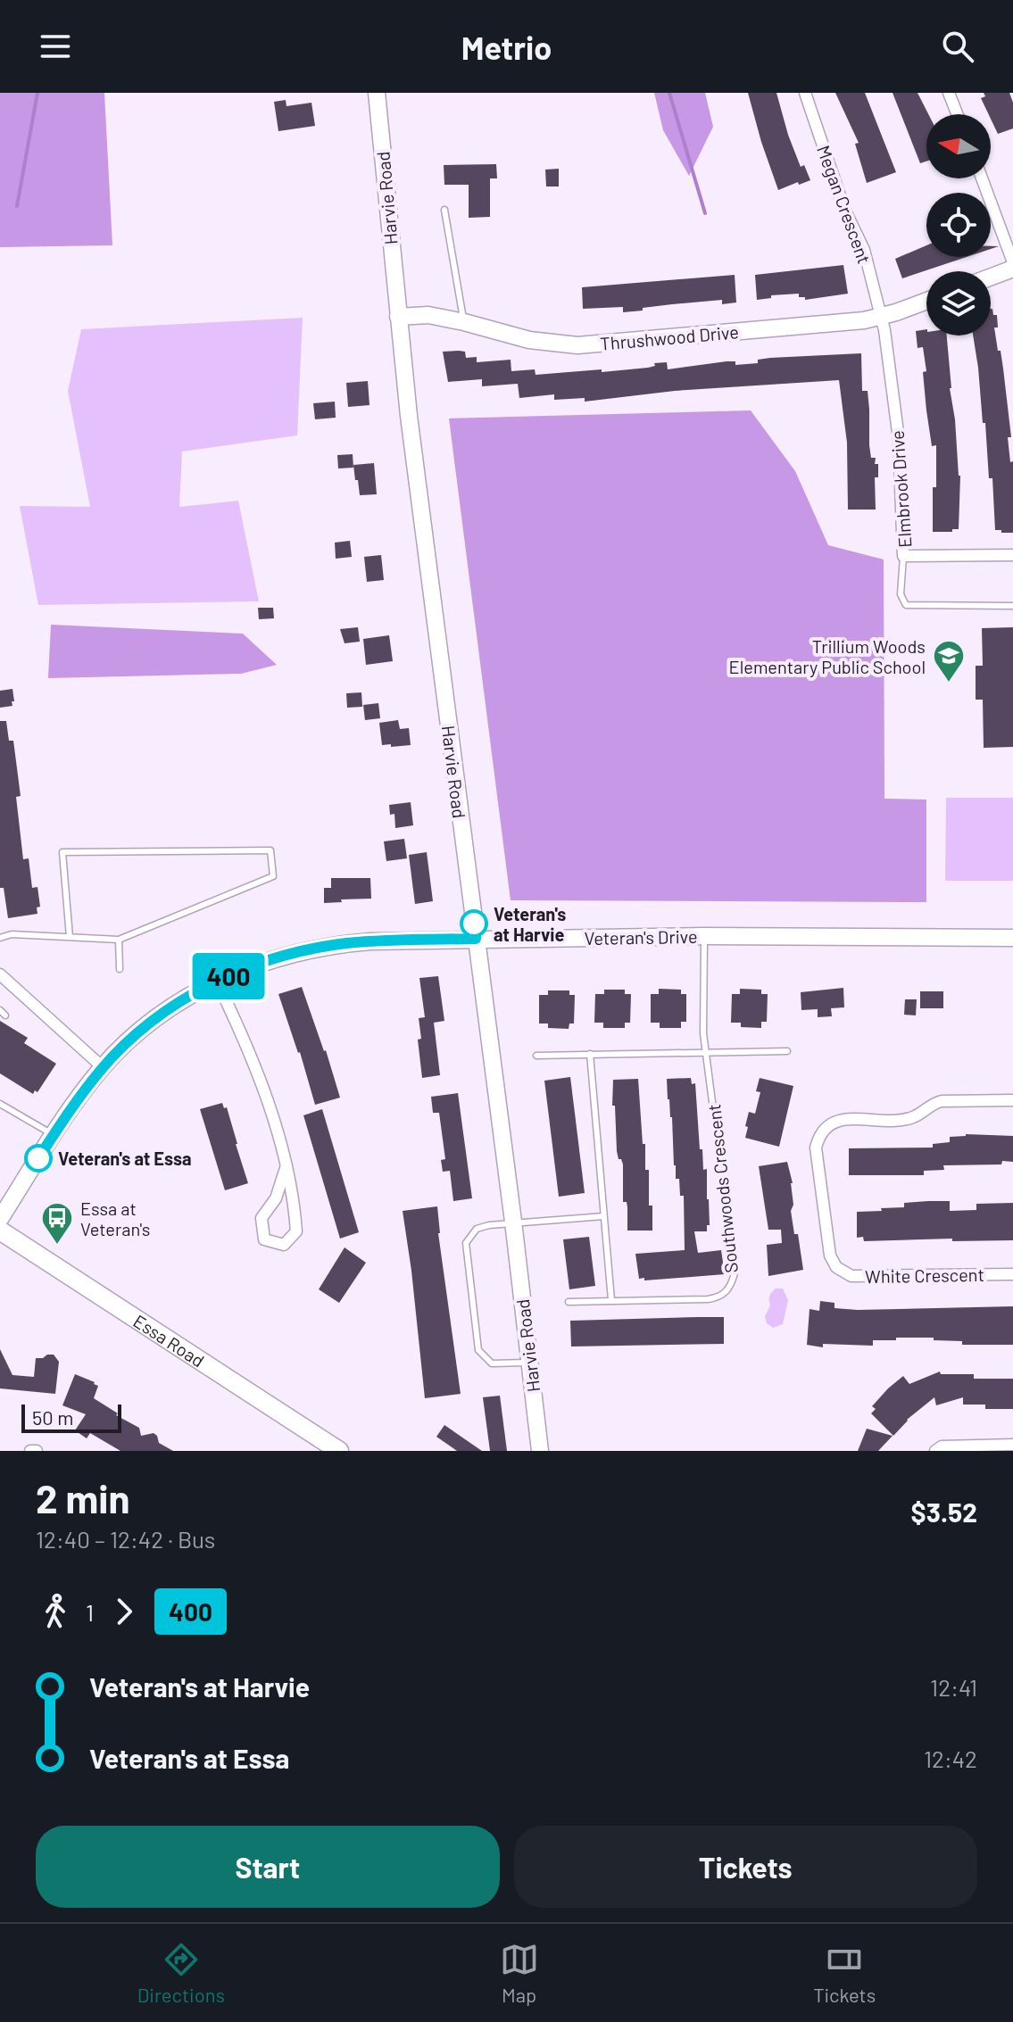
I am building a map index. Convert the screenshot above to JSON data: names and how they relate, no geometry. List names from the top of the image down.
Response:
{
  "streets": {
    "main road": ["Essa Road"],
    "street": [
      "Harvie Road",
      "Megan Crescent",
      "Thrushwood Drive",
      "Elmbrook Drive",
      "Veteran's Drive",
      "White Crescent"
    ],
    "lane": ["Southwoods Crescent"]
  },
  "crossings": [
    ["Harvie Road", "Thrushwood Drive"],
    ["Harvie Road", "Veteran's Drive"],
    ["Megan Crescent", "Thrushwood Drive"],
    ["Megan Crescent", "Elmbrook Drive"],
    ["Thrushwood Drive", "Elmbrook Drive"],
    ["Veteran's Drive", "Southwoods Crescent"]
  ],
  "places": {
    "school or university": ["Trillium Woods Elementary Public School"],
    "other": ["Veteran's at Harvie", "Veteran's at Essa"],
    "bus stop": ["Essa at Veteran's"]
  },
  "lines": ["bus line 400"],
  "scale_bar": "50 m",
  "north": "left",
  "page": {
    "header": "Metrio",
    "on_map": "400",
    "scale": "50 m",
    "heading": ["2 min", "12:40 – 12:42 · Bus", "$3.52"],
    "legs": ["1", "400"],
    "list": [
      {
        "name": "Veteran's at Harvie",
        "value": "12:41"
      },
      {
        "name": "Veteran's at Essa",
        "value": "12:42"
      }
    ],
    "buttons": ["Start", "Tickets"],
    "tabs": ["Directions", "Map", "Tickets"]
  }
}
